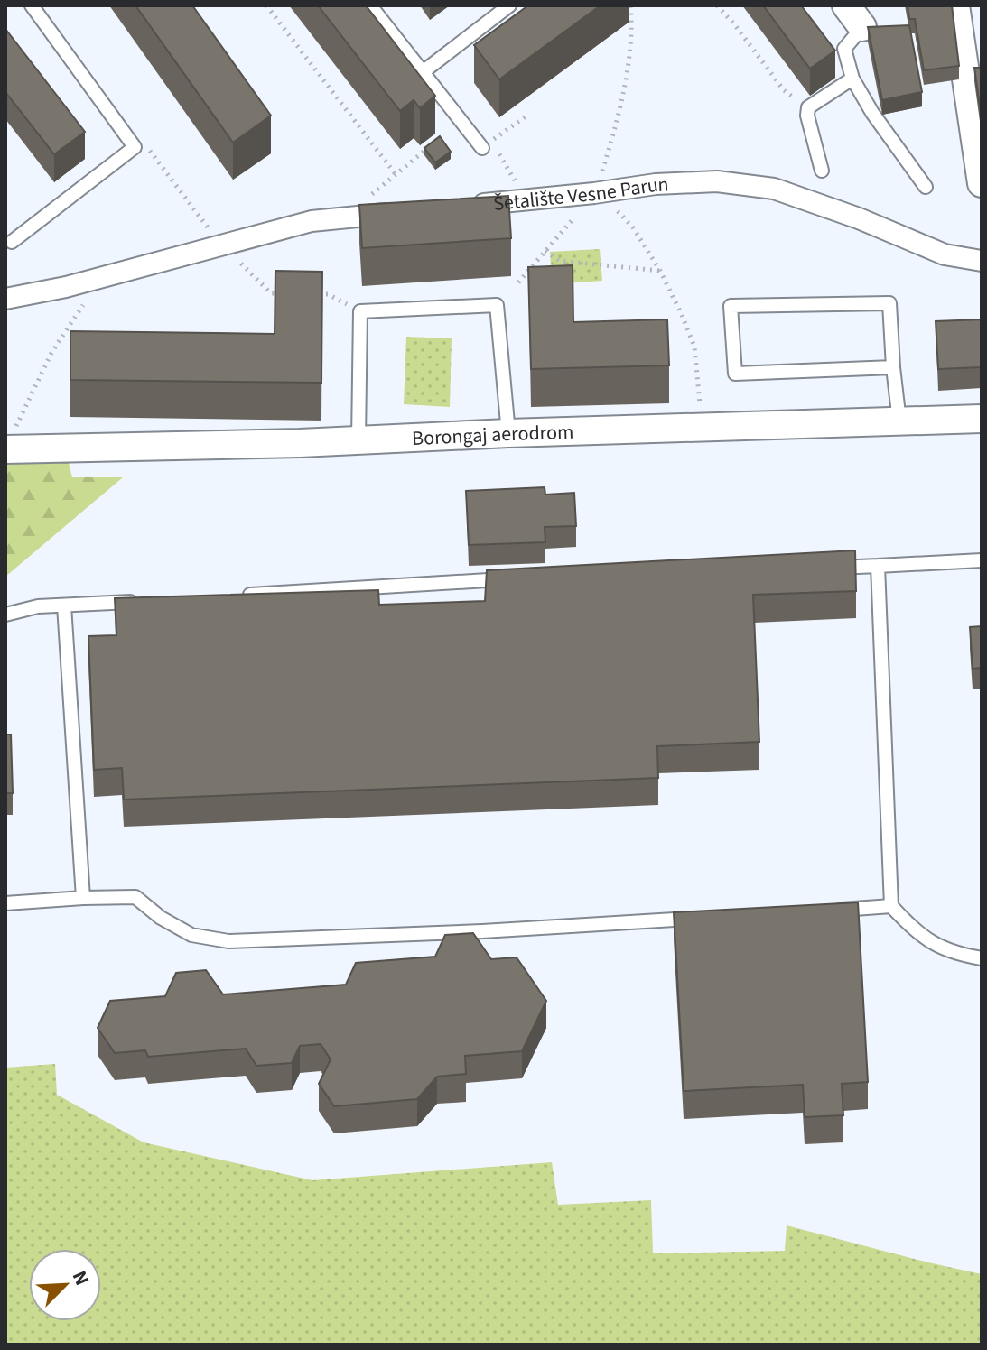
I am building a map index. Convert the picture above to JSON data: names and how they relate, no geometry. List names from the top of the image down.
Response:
{
  "streets": {
    "street": ["Šetalište Vesne Parun", "Borongaj aerodrom"]
  },
  "north": "top right"
}
